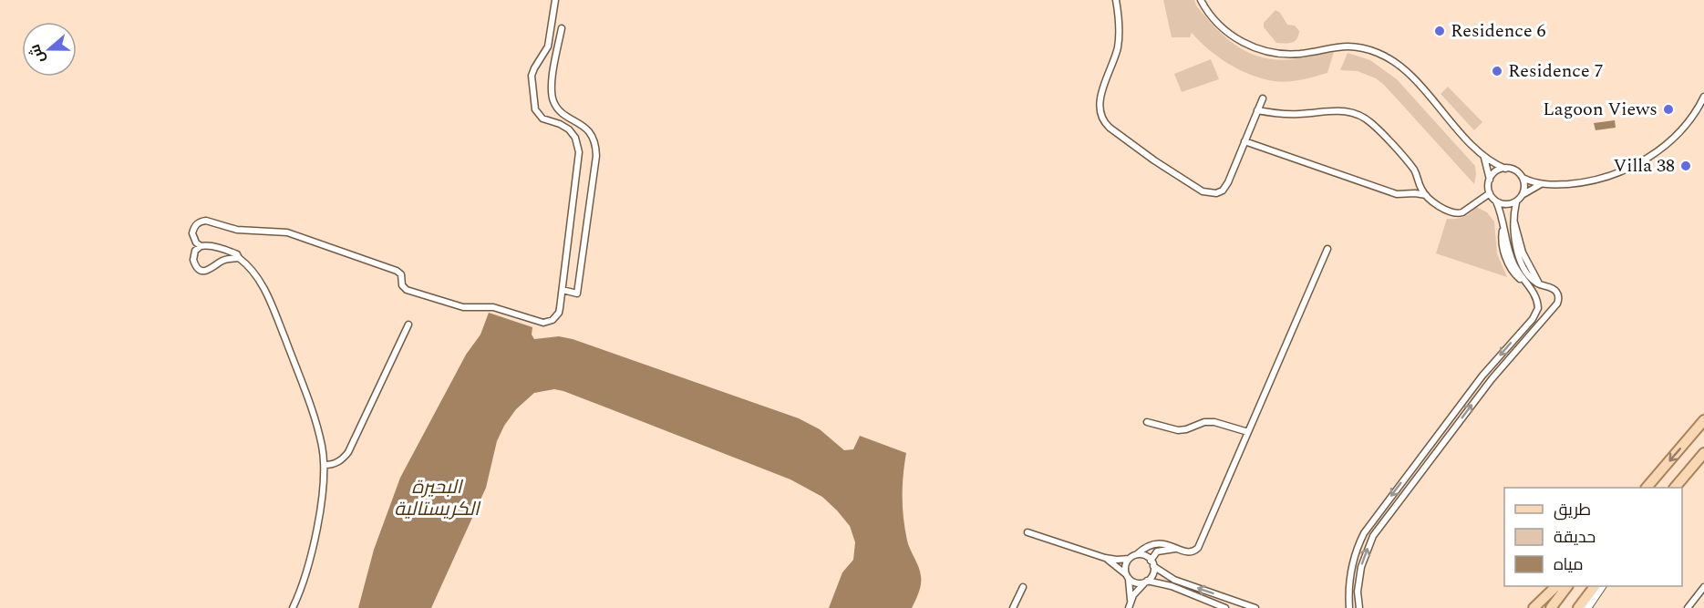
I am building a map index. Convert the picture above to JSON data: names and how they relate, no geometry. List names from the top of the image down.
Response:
{
  "water": ["البحيرة الكريستالية"],
  "places": [
    "Residence 6",
    "Residence 7",
    "Lagoon Views",
    "Villa 38"
  ],
  "legend": ["طريق", "حديقة", "مياه"],
  "north": "left"
}
